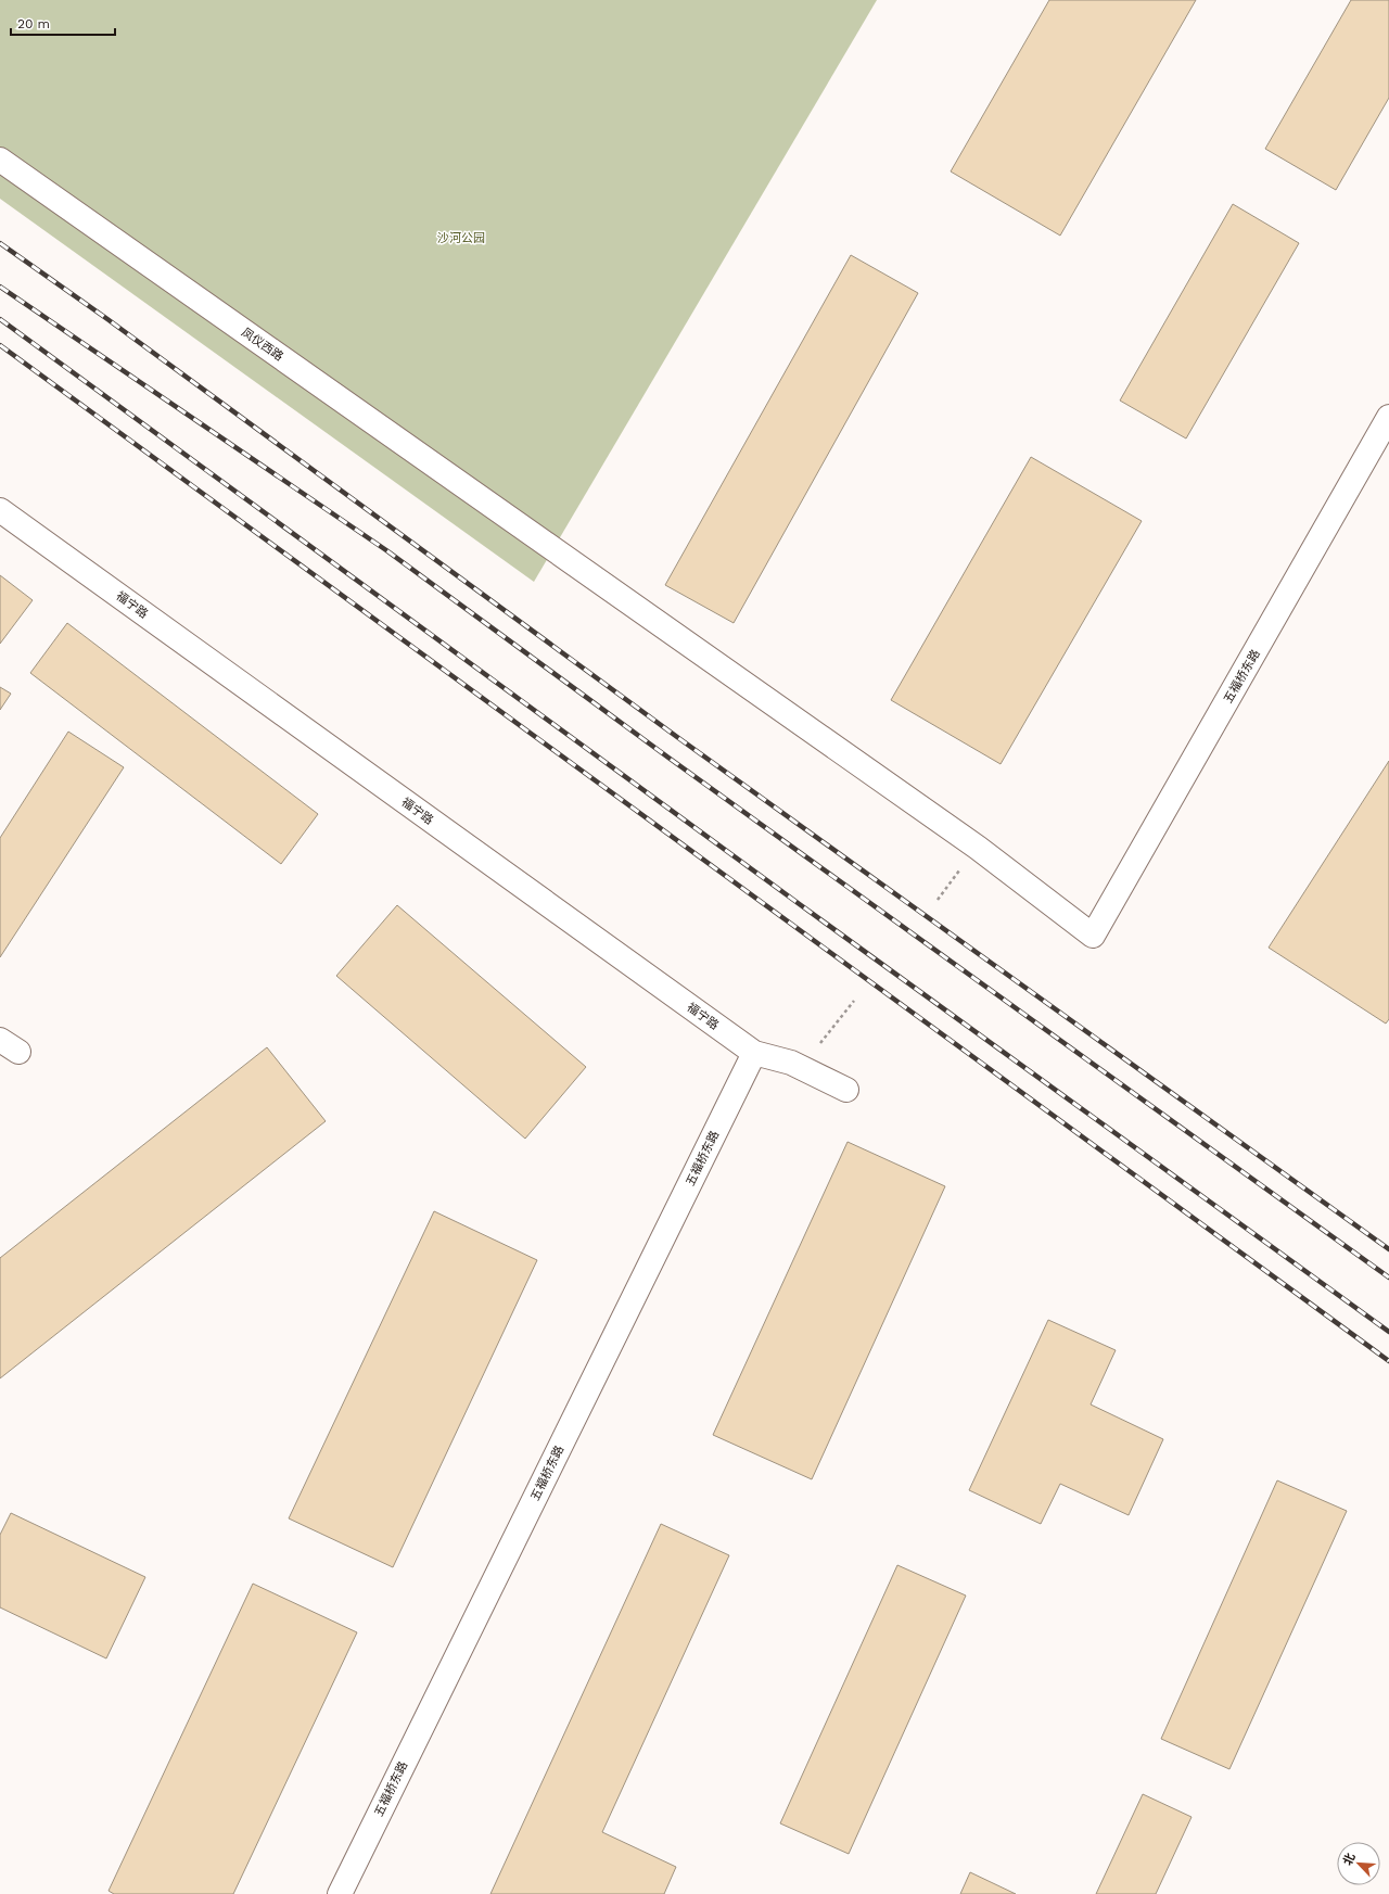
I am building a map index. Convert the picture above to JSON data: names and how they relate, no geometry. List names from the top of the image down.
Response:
{
  "streets": {
    "street": ["凤仪西路", "福宁路", "五福桥东路"]
  },
  "crossings": [
    ["凤仪西路", "五福桥东路"],
    ["福宁路", "五福桥东路"]
  ],
  "parks": ["沙河公园"],
  "scale_bar": "20 m",
  "north": "top left"
}
